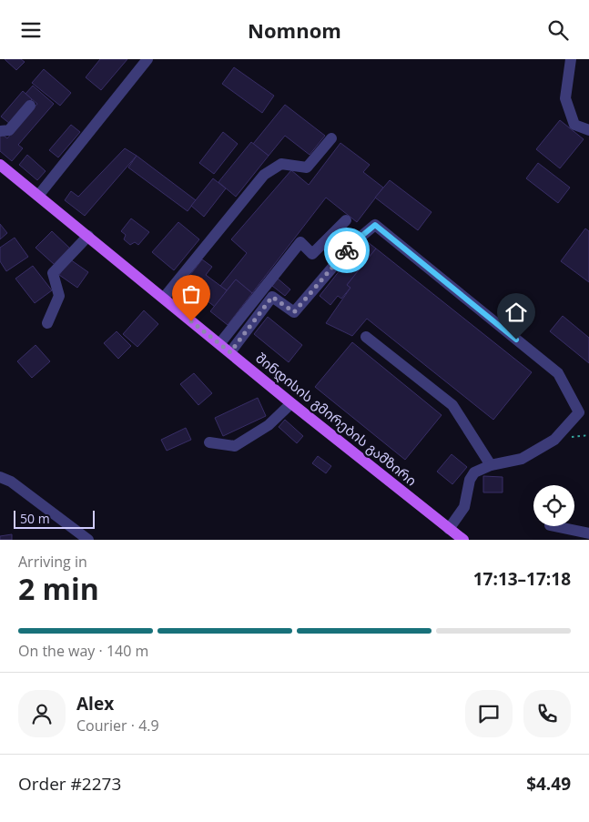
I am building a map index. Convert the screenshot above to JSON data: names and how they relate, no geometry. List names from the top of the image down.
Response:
{
  "streets": {
    "main road": ["შინდისის გმირების გამზირი"]
  },
  "scale_bar": "50 m",
  "page": {
    "header": "Nomnom",
    "scale": "50 m",
    "heading": ["2 min", "Arriving in", "17:13–17:18"],
    "panel": [
      "Alex",
      "Courier · 4.9",
      "Order #2273",
      "$4.49"
    ],
    "bar": "On the way · 140 m"
  }
}
